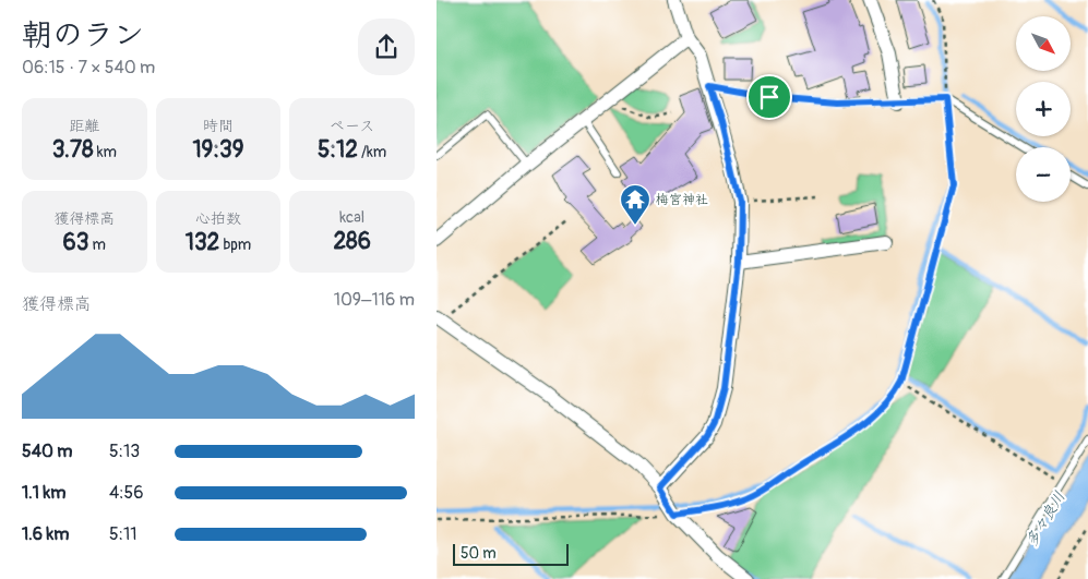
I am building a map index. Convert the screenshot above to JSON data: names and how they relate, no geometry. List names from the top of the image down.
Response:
{
  "water": ["多々良川"],
  "places": {
    "temple": ["梅宮神社"]
  },
  "scale_bar": "50 m",
  "north": "bottom right",
  "page": {
    "heading": ["朝のラン", "06:15 · 7 × 540 m"],
    "map_buttons": ["+", "−"],
    "stats": [
      ["距離", "3.78 km"],
      ["時間", "19:39"],
      ["ペース", "5:12 /km"],
      ["獲得標高", "63 m"],
      ["心拍数", "132 bpm"],
      ["kcal", "286"]
    ],
    "chart": ["獲得標高", "109–116 m"],
    "list": [
      {
        "name": "540 m",
        "note": "5:13"
      },
      {
        "name": "1.1 km",
        "note": "4:56"
      },
      {
        "name": "1.6 km",
        "note": "5:11"
      }
    ],
    "scale": "50 m"
  }
}
